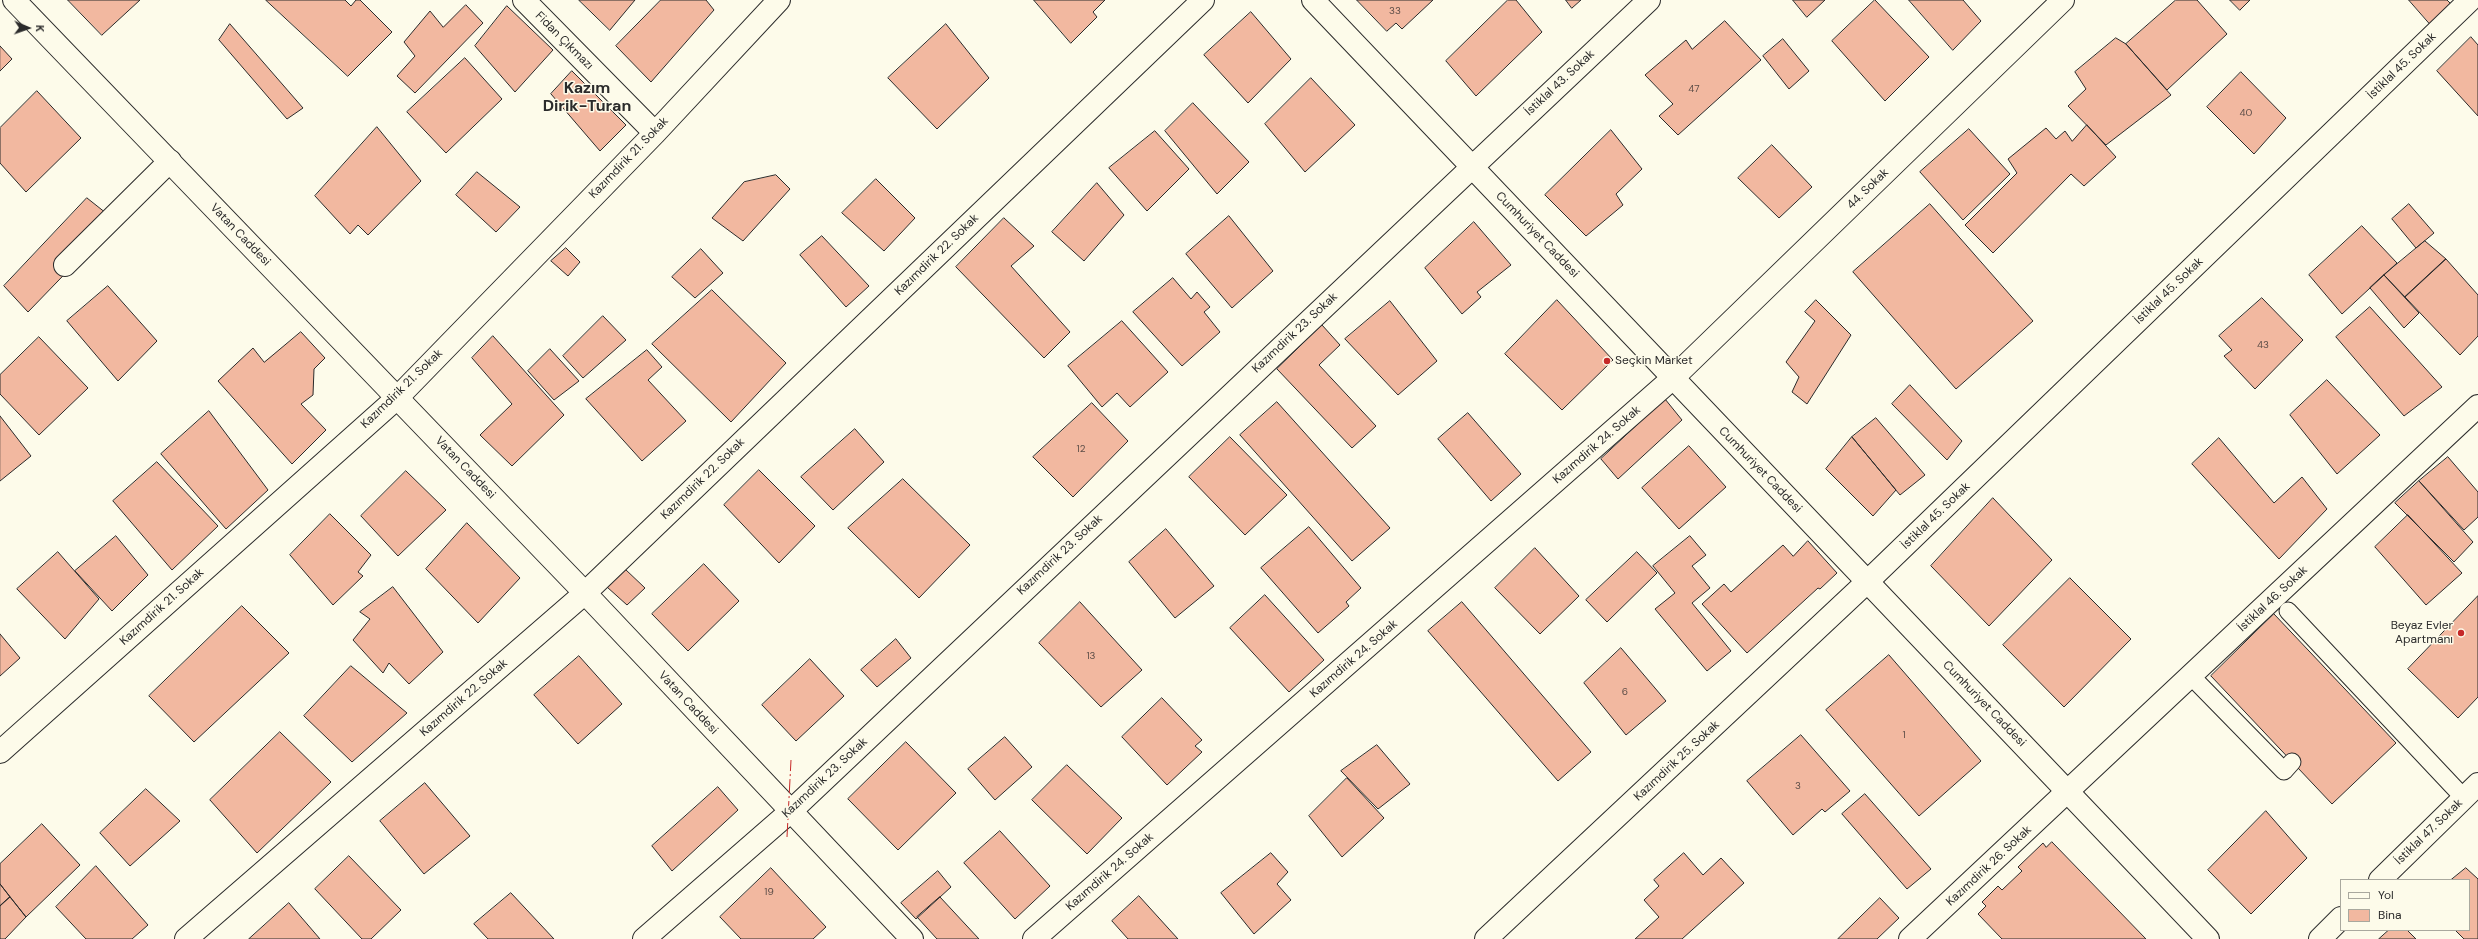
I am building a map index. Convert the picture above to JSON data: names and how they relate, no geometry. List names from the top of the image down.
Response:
{
  "streets": {
    "street": [
      "Fidan Çıkmazı",
      "İstiklal 45. Sokak",
      "İstiklal 43. Sokak",
      "Kazımdirik 21. Sokak",
      "44. Sokak",
      "Vatan Caddesi",
      "Cumhuriyet Caddesi",
      "Kazımdirik 22. Sokak",
      "Kazımdirik 23. Sokak",
      "Kazımdirik 24. Sokak",
      "İstiklal 46. Sokak",
      "Kazımdirik 25. Sokak",
      "İstiklal 47. Sokak",
      "Kazımdirik 26. Sokak"
    ]
  },
  "crossings": [
    ["Fidan Çıkmazı", "Kazımdirik 21. Sokak"],
    ["İstiklal 45. Sokak", "Cumhuriyet Caddesi"],
    ["İstiklal 45. Sokak", "Kazımdirik 25. Sokak"],
    ["İstiklal 43. Sokak", "Cumhuriyet Caddesi"],
    ["İstiklal 43. Sokak", "Kazımdirik 23. Sokak"],
    ["Kazımdirik 21. Sokak", "Vatan Caddesi"],
    ["44. Sokak", "Cumhuriyet Caddesi"],
    ["44. Sokak", "Kazımdirik 24. Sokak"],
    ["Vatan Caddesi", "Kazımdirik 22. Sokak"],
    ["Vatan Caddesi", "Kazımdirik 23. Sokak"],
    ["Cumhuriyet Caddesi", "Kazımdirik 23. Sokak"],
    ["Cumhuriyet Caddesi", "Kazımdirik 24. Sokak"],
    ["Cumhuriyet Caddesi", "İstiklal 46. Sokak"],
    ["Cumhuriyet Caddesi", "Kazımdirik 25. Sokak"],
    ["Cumhuriyet Caddesi", "Kazımdirik 26. Sokak"],
    ["İstiklal 46. Sokak", "Kazımdirik 26. Sokak"]
  ],
  "districts": ["Kazım Dirik-Turan"],
  "places": ["Seçkin Market", "Beyaz Evler Apartmanı"],
  "house_numbers": [
    "33",
    "47",
    "40",
    "43",
    "12",
    "13",
    "6",
    "1",
    "3",
    "19"
  ],
  "legend": ["Yol", "Bina"],
  "north": "right"
}
